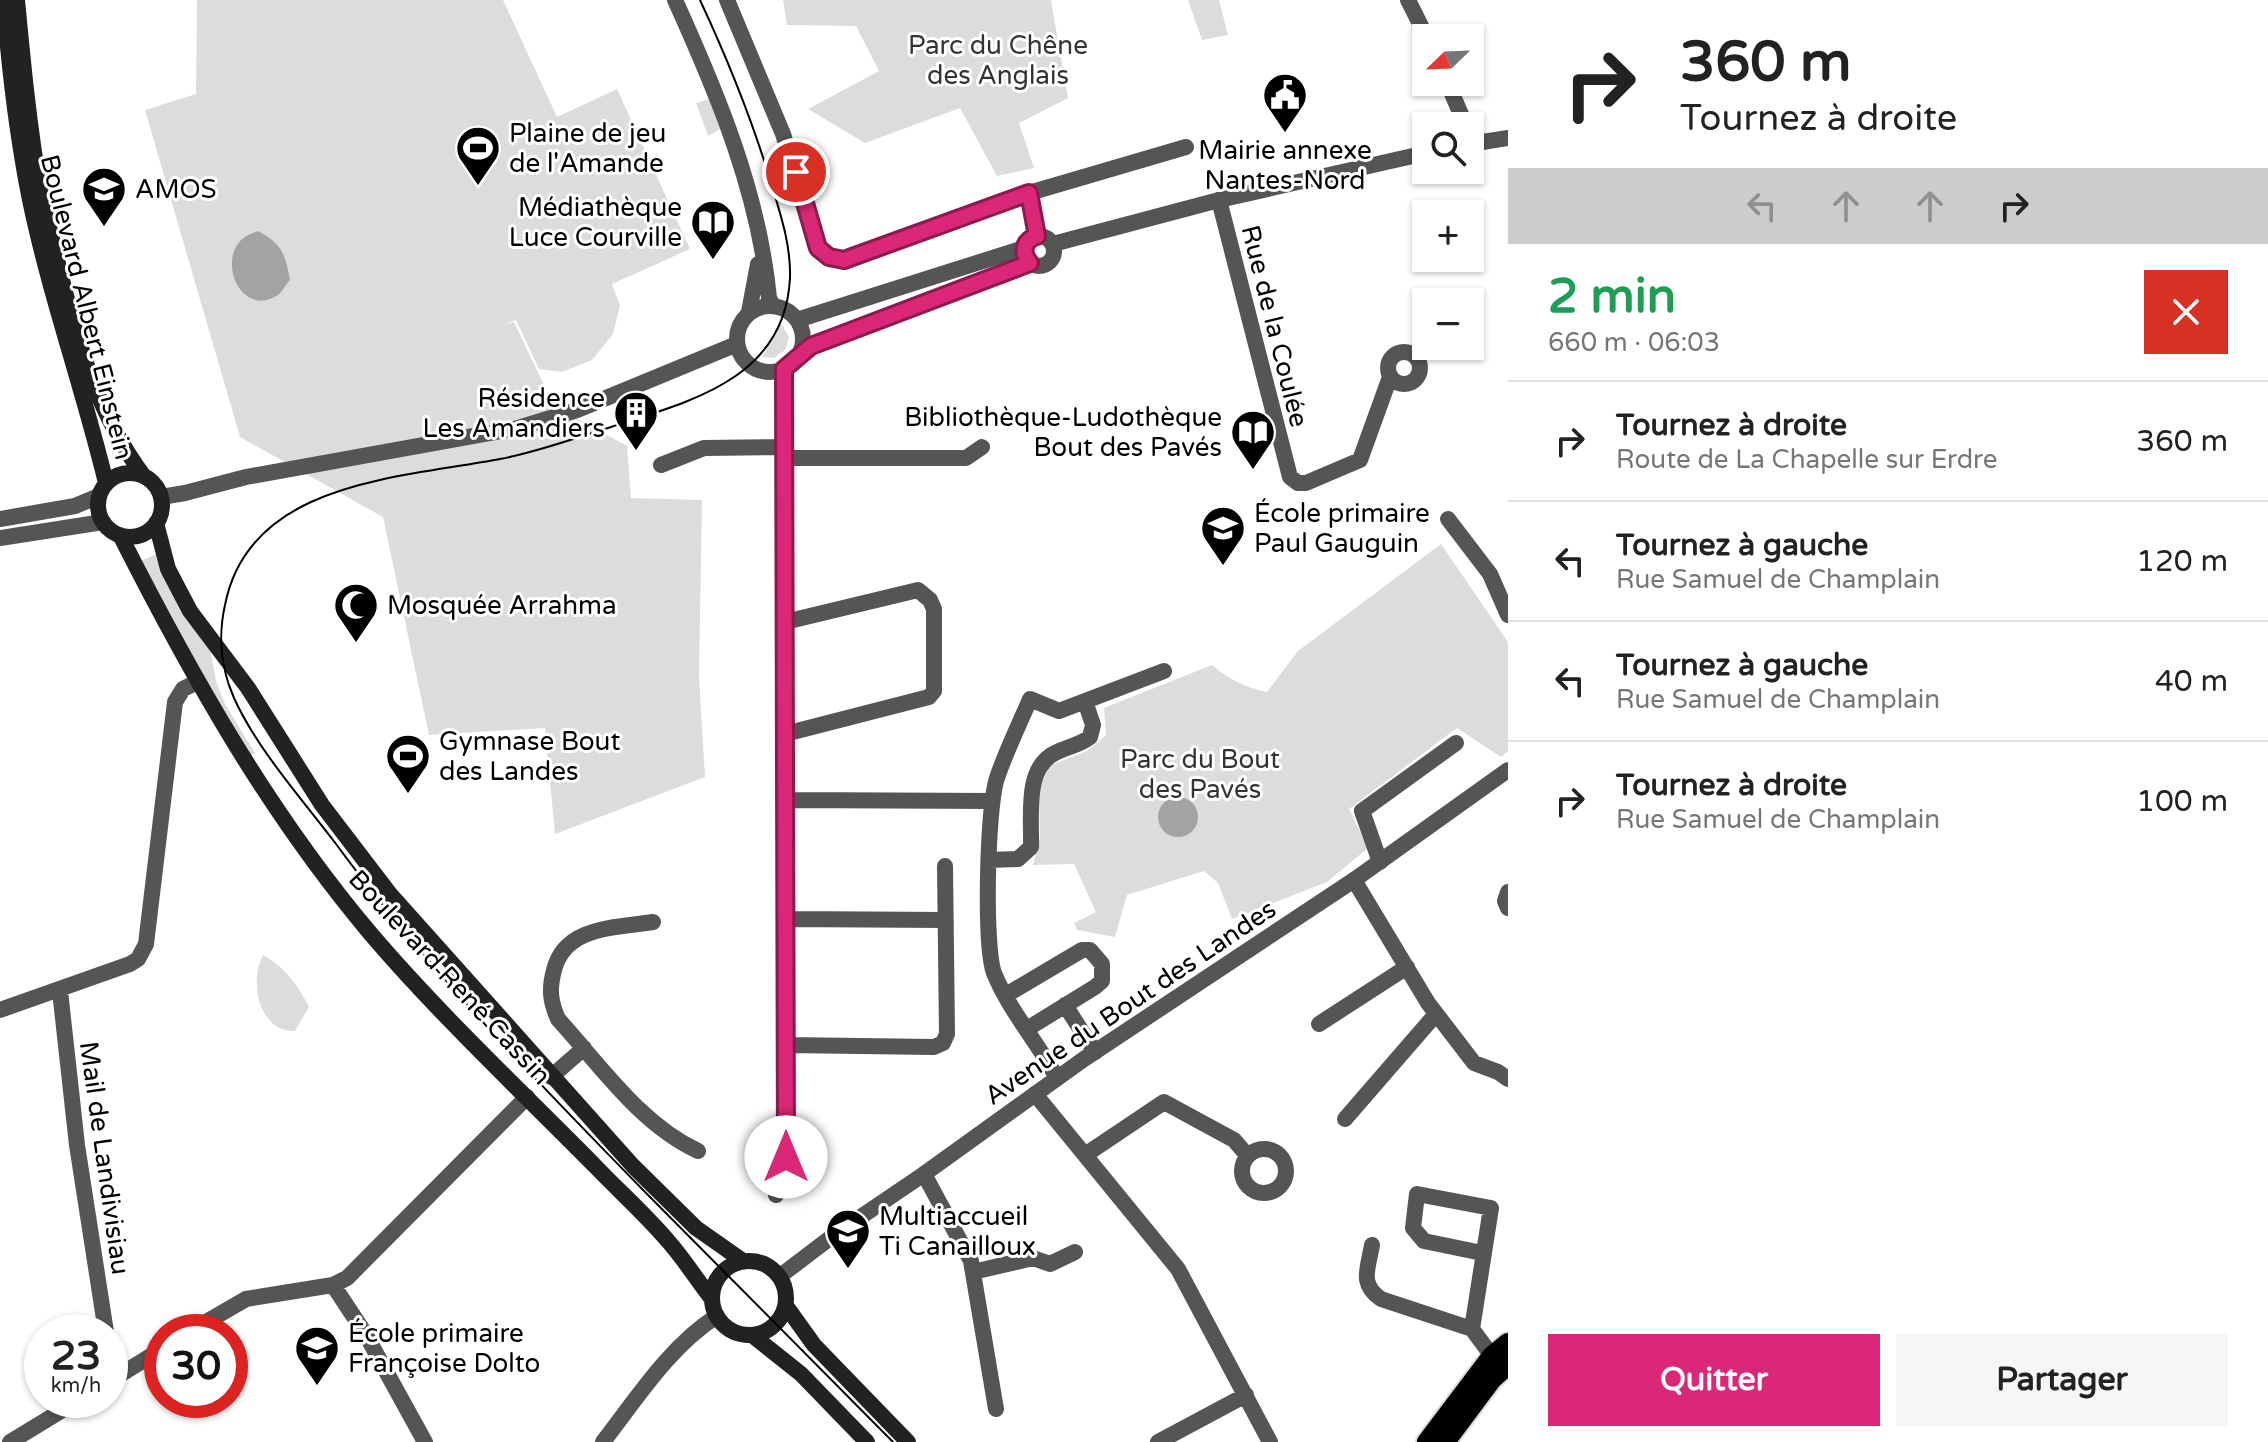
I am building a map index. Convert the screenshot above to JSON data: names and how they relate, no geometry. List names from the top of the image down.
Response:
{
  "streets": {
    "main road": ["Boulevard Albert Einstein", "Boulevard René Cassin"],
    "street": ["Rue de la Coulée", "Avenue du Bout des Landes", "Mail de Landivisiau"]
  },
  "crossings": [
    ["Boulevard Albert Einstein", "Boulevard René Cassin"],
    ["Boulevard René Cassin", "Avenue du Bout des Landes"]
  ],
  "parks": ["Parc du Chêne des Anglais", "Parc du Bout des Pavés"],
  "places": {
    "public building": ["Mairie annexe Nantes-Nord"],
    "sports": ["Plaine de jeu de l'Amande", "Gymnase Bout des Landes"],
    "school or university": [
      "AMOS",
      "École primaire Paul Gauguin",
      "Multiaccueil Ti Canailloux",
      "École primaire Françoise Dolto"
    ],
    "library": ["Médiathèque Luce Courville", "Bibliothèque-Ludothèque Bout des Pavés"],
    "building": ["Résidence Les Amandiers"],
    "mosque": ["Mosquée Arrahma"]
  },
  "north": "bottom left",
  "page": {
    "turn": ["360 m", "Tournez à droite"],
    "map_buttons": ["+", "−"],
    "heading": ["2 min", "660 m · 06:03"],
    "list": [
      {
        "name": "Tournez à droite",
        "note": "Route de La Chapelle sur Erdre",
        "value": "360 m"
      },
      {
        "name": "Tournez à gauche",
        "note": "Rue Samuel de Champlain",
        "value": "120 m"
      },
      {
        "name": "Tournez à gauche",
        "note": "Rue Samuel de Champlain",
        "value": "40 m"
      },
      {
        "name": "Tournez à droite",
        "note": "Rue Samuel de Champlain",
        "value": "100 m"
      }
    ],
    "speed": "23 km/h",
    "limit": "30",
    "buttons": ["Quitter", "Partager"]
  }
}
